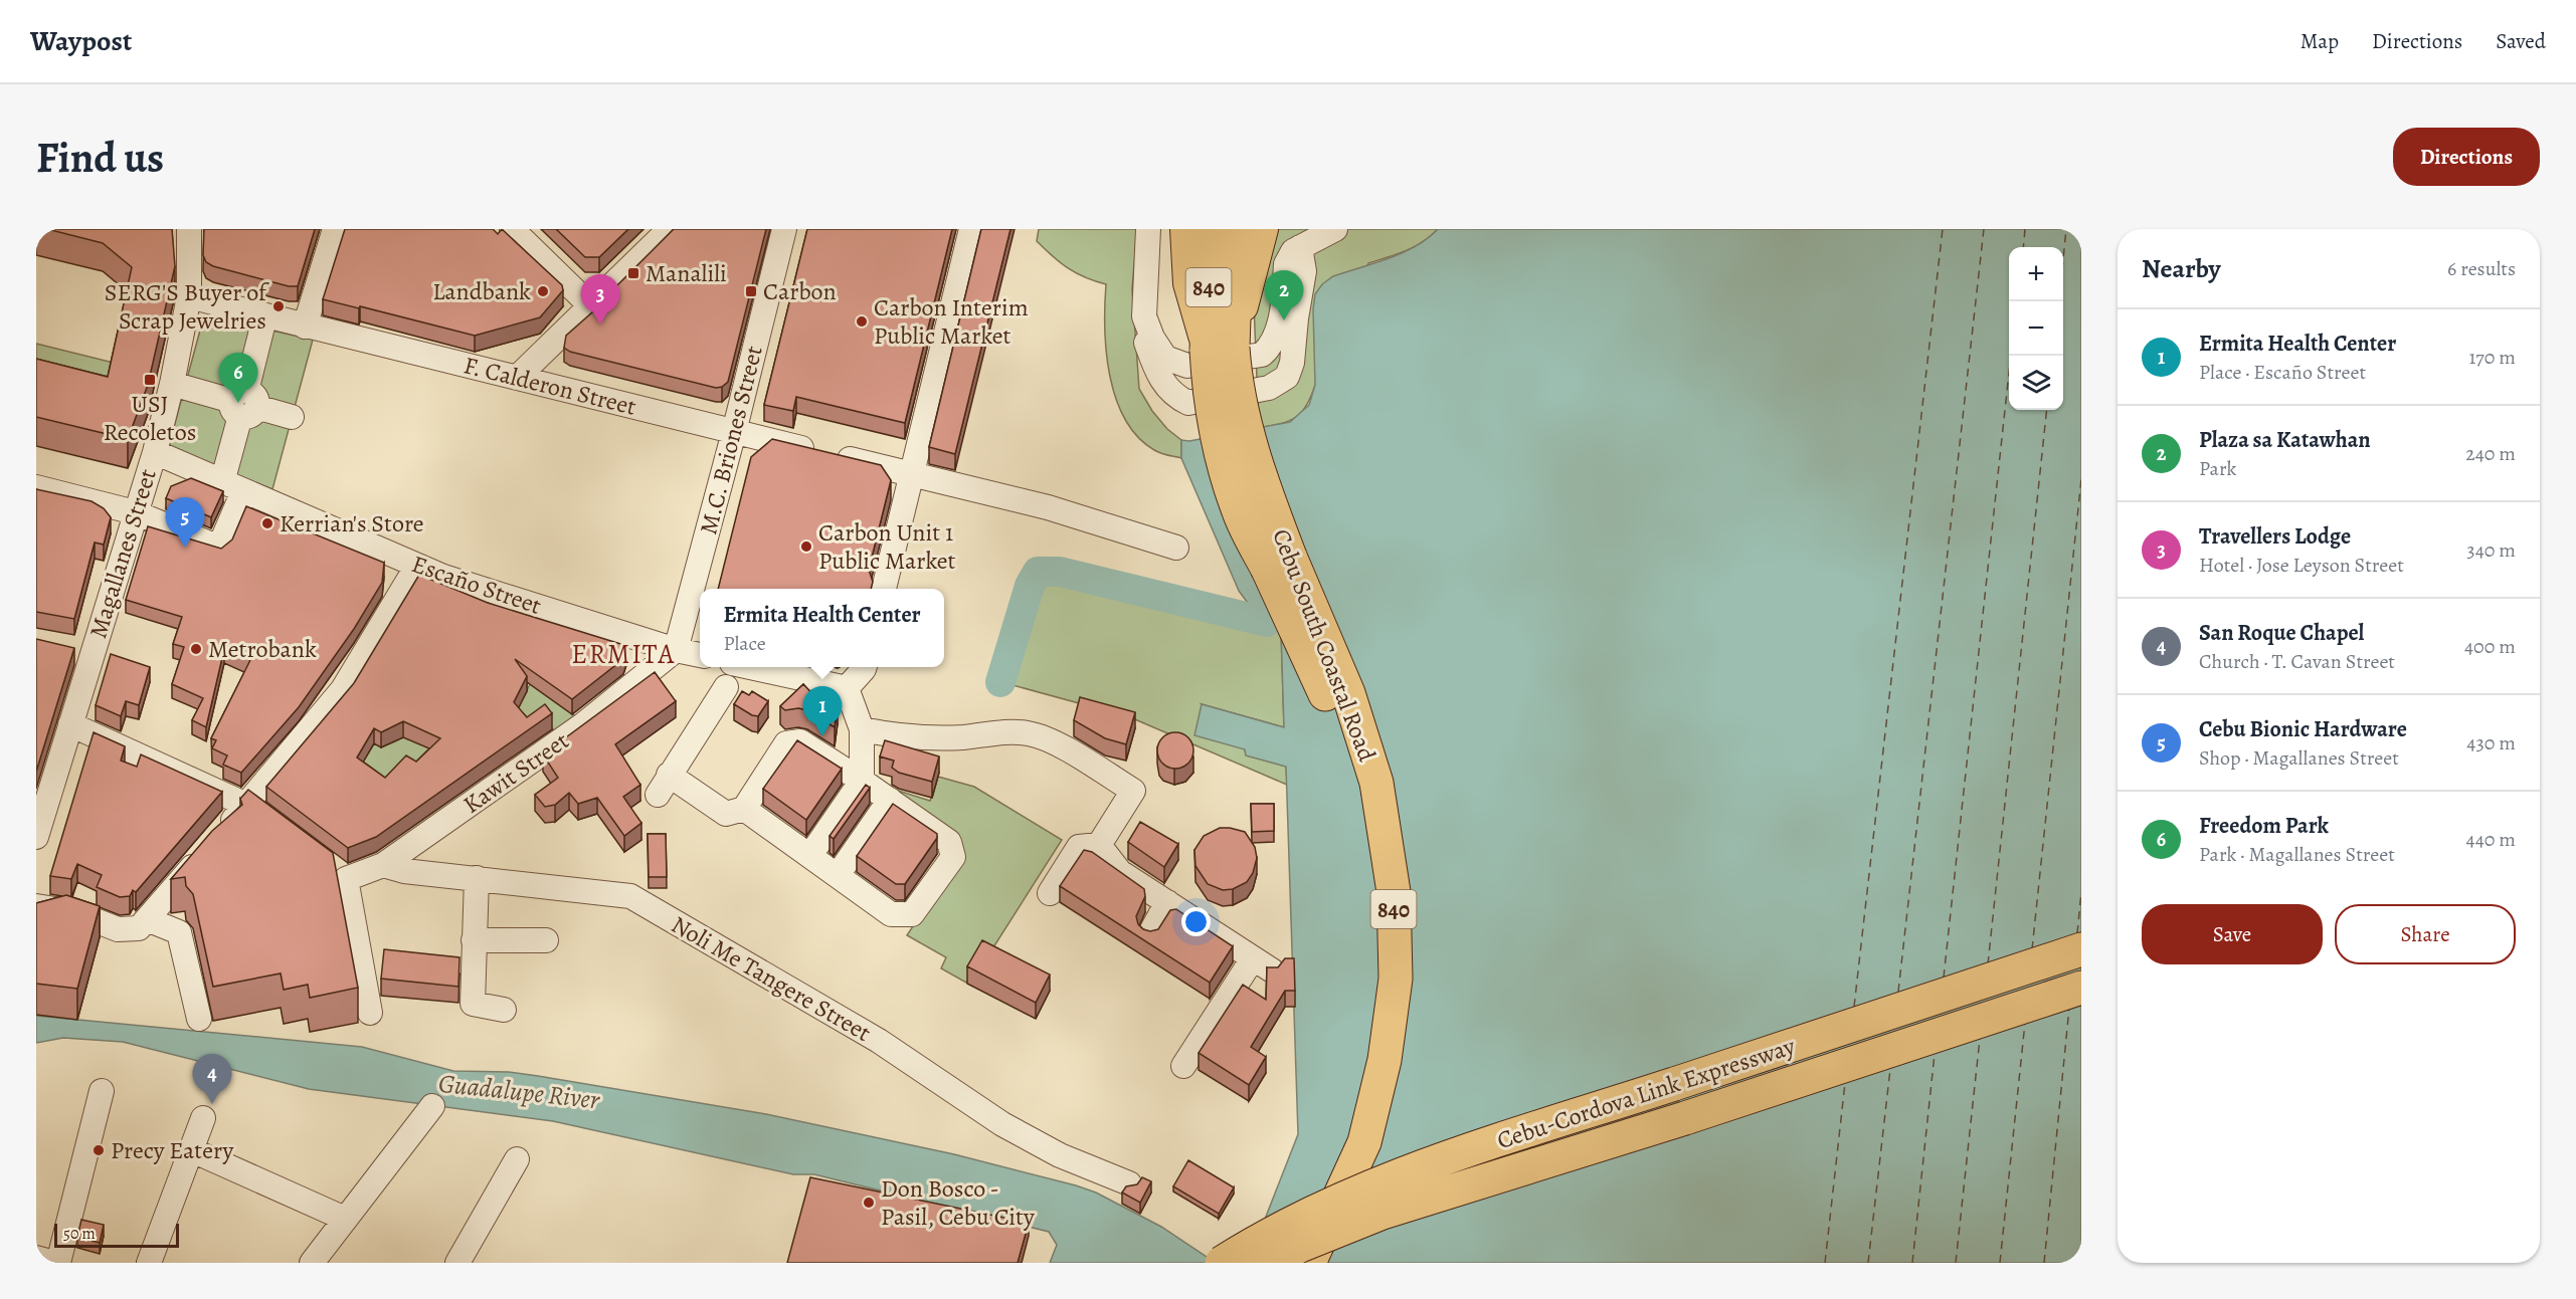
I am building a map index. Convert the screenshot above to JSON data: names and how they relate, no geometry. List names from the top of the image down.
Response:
{
  "streets": {
    "highway": ["840", "Cebu South Coastal Road", "Cebu-Cordova Link Expressway"],
    "street": [
      "F. Calderon Street",
      "M.C. Briones Street",
      "Magallanes Street",
      "Escaño Street",
      "Kawit Street",
      "Noli Me Tangere Street"
    ]
  },
  "crossings": [
    ["F. Calderon Street", "M.C. Briones Street"],
    ["F. Calderon Street", "Magallanes Street"],
    ["M.C. Briones Street", "Escaño Street"],
    ["M.C. Briones Street", "Kawit Street"],
    ["Magallanes Street", "Escaño Street"],
    ["Escaño Street", "Kawit Street"],
    ["Kawit Street", "Noli Me Tangere Street"]
  ],
  "districts": ["ERMITA"],
  "water": ["Guadalupe River"],
  "places": {
    "transit": ["Manalili", "Carbon", "USJ Recoletos"],
    "other": [
      "Landbank",
      "SERG'S Buyer of Scrap Jewelries",
      "Carbon Interim Public Market",
      "Kerrian's Store",
      "Carbon Unit 1 Public Market",
      "Metrobank",
      "Precy Eatery",
      "Don Bosco - Pasil, Cebu City"
    ]
  },
  "scale_bar": "50 m",
  "page": {
    "header": "Waypost",
    "nav": ["Map", "Directions", "Saved"],
    "buttons": [
      "Directions",
      ["Save", "Share"]
    ],
    "title": "Find us",
    "heading": ["Nearby", "6 results"],
    "map_buttons": ["+", "−"],
    "pins": [
      "2",
      "3",
      "6",
      "5",
      "1",
      "4"
    ],
    "list": [
      {
        "mark": "1",
        "name": "Ermita Health Center",
        "note": "Place · Escaño Street",
        "value": "170 m"
      },
      {
        "mark": "2",
        "name": "Plaza sa Katawhan",
        "note": "Park",
        "value": "240 m"
      },
      {
        "mark": "3",
        "name": "Travellers Lodge",
        "note": "Hotel · Jose Leyson Street",
        "value": "340 m"
      },
      {
        "mark": "4",
        "name": "San Roque Chapel",
        "note": "Church · T. Cavan Street",
        "value": "400 m"
      },
      {
        "mark": "5",
        "name": "Cebu Bionic Hardware",
        "note": "Shop · Magallanes Street",
        "value": "430 m"
      },
      {
        "mark": "6",
        "name": "Freedom Park",
        "note": "Park · Magallanes Street",
        "value": "440 m"
      }
    ],
    "popup": ["Ermita Health Center", "Place"],
    "scale": "50 m"
  }
}
